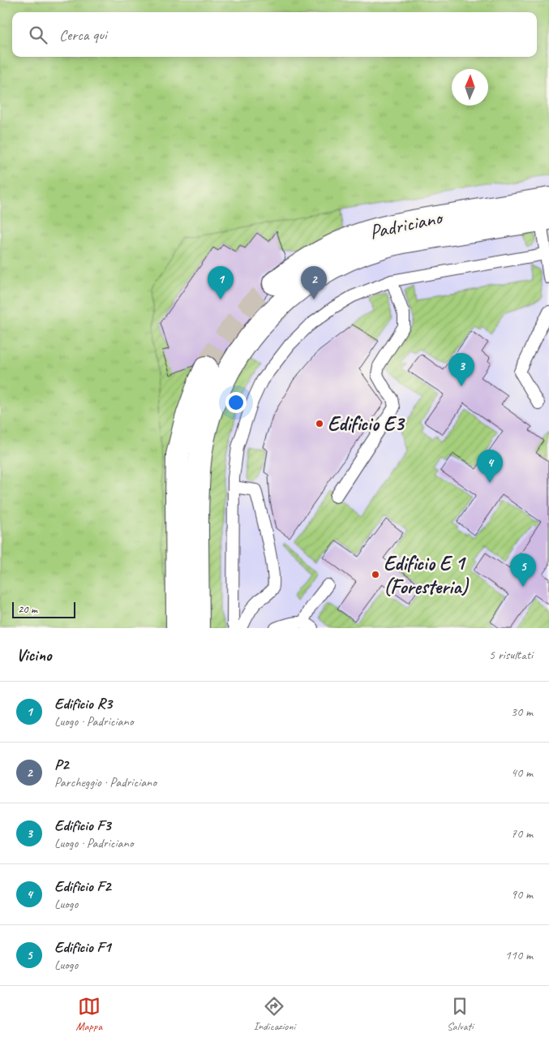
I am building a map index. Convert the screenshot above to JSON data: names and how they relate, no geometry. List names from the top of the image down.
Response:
{
  "streets": {
    "street": ["Padriciano"]
  },
  "places": ["Edificio E3", "Edificio E 1 (Foresteria)"],
  "scale_bar": "20 m",
  "north": "top",
  "page": {
    "search": "Cerca qui",
    "pins": [
      "1",
      "2",
      "3",
      "4",
      "5"
    ],
    "scale": "20 m",
    "heading": ["Vicino", "5 risultati"],
    "list": [
      {
        "mark": "1",
        "name": "Edificio R3",
        "note": "Luogo · Padriciano",
        "value": "30 m"
      },
      {
        "mark": "2",
        "name": "P2",
        "note": "Parcheggio · Padriciano",
        "value": "40 m"
      },
      {
        "mark": "3",
        "name": "Edificio F3",
        "note": "Luogo · Padriciano",
        "value": "70 m"
      },
      {
        "mark": "4",
        "name": "Edificio F2",
        "note": "Luogo",
        "value": "90 m"
      },
      {
        "mark": "5",
        "name": "Edificio F1",
        "note": "Luogo",
        "value": "110 m"
      }
    ],
    "nav": ["Mappa", "Indicazioni", "Salvati"]
  }
}
